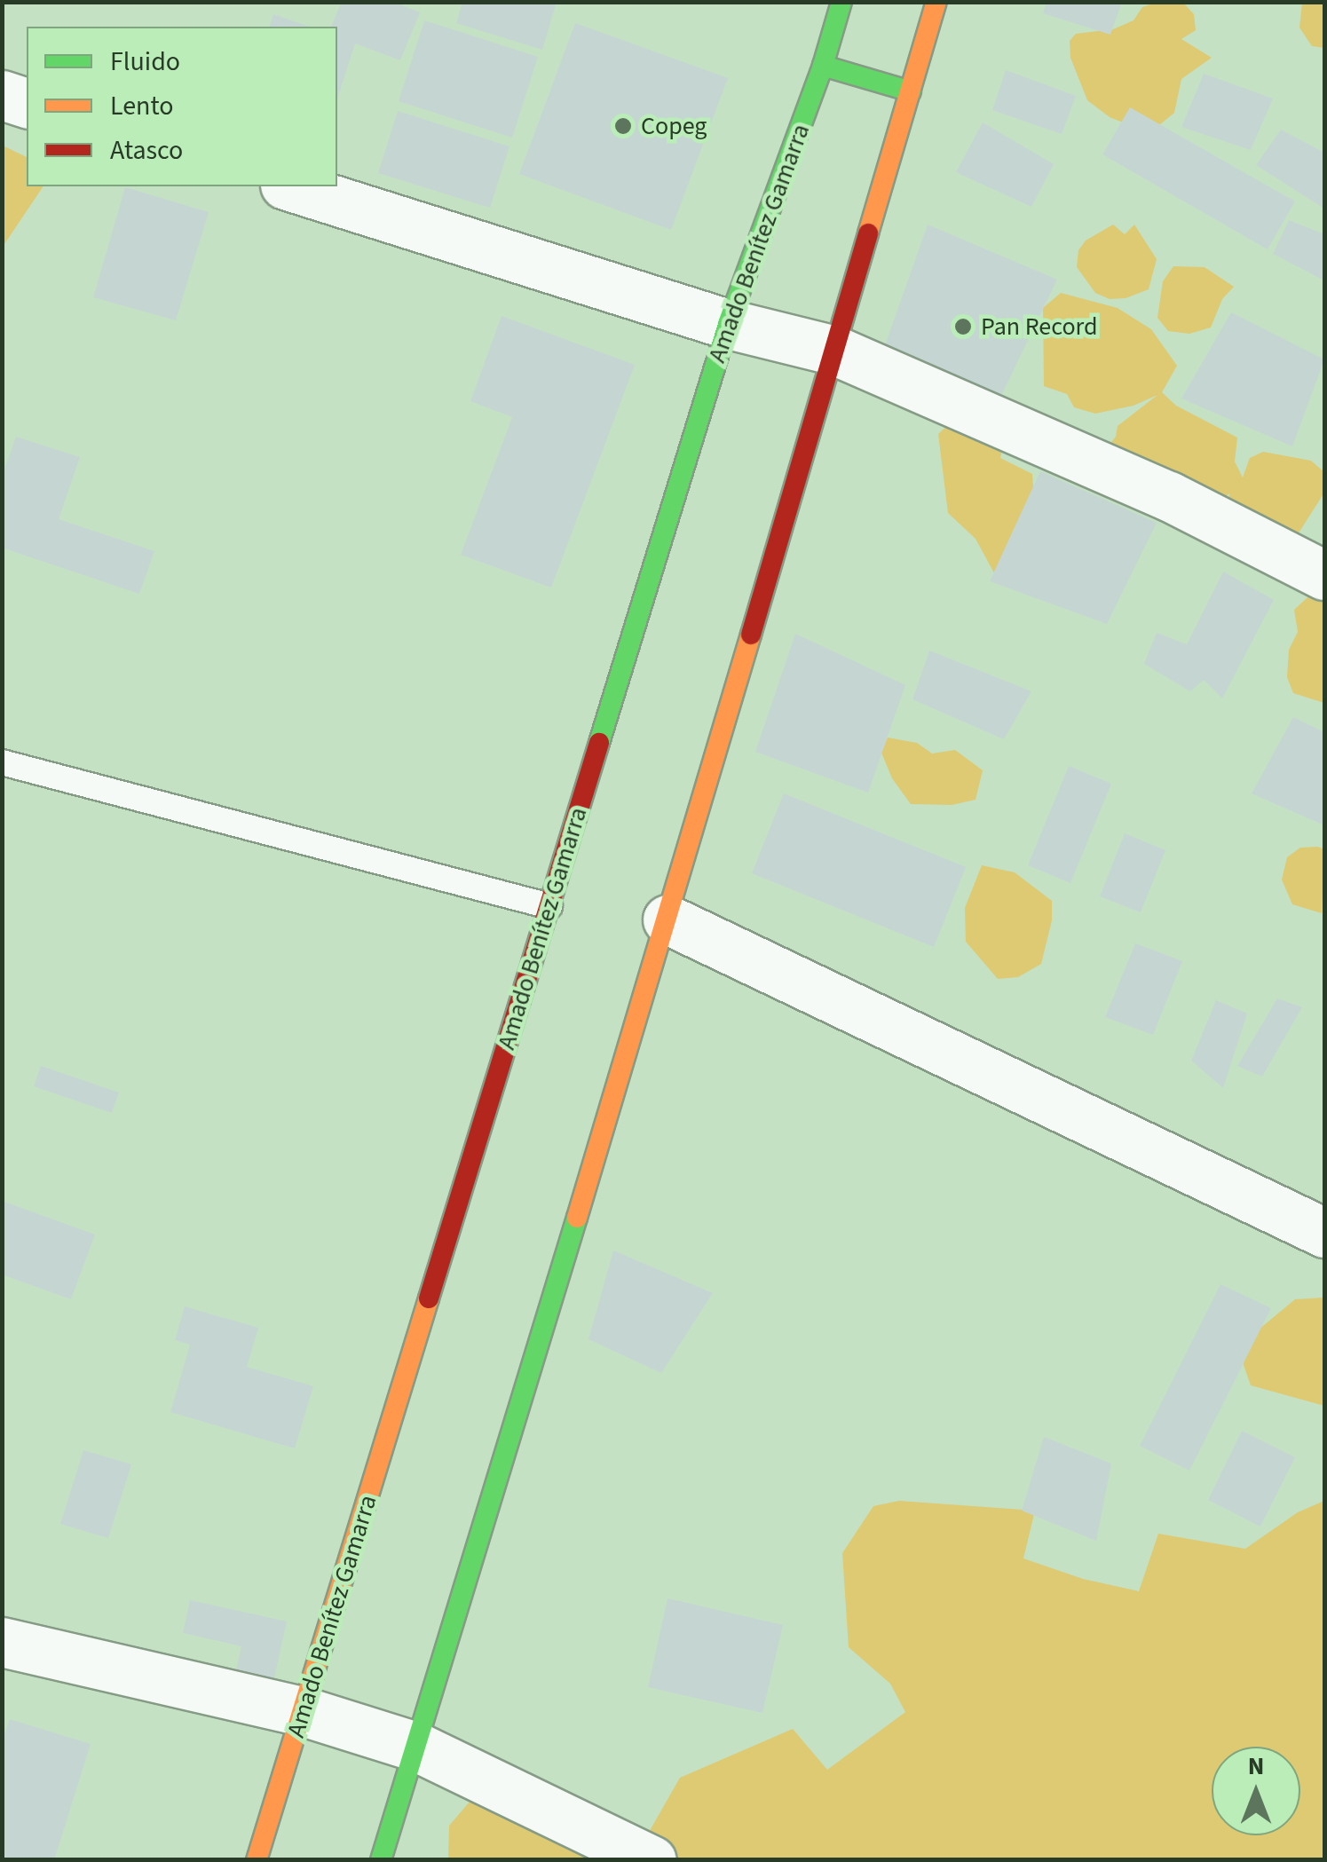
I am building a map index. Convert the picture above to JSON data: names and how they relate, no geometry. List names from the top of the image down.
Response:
{
  "streets": {
    "main road": ["Amado Benítez Gamarra"]
  },
  "places": ["Copeg", "Pan Record"],
  "legend": ["Fluido", "Lento", "Atasco"],
  "north": "top"
}
